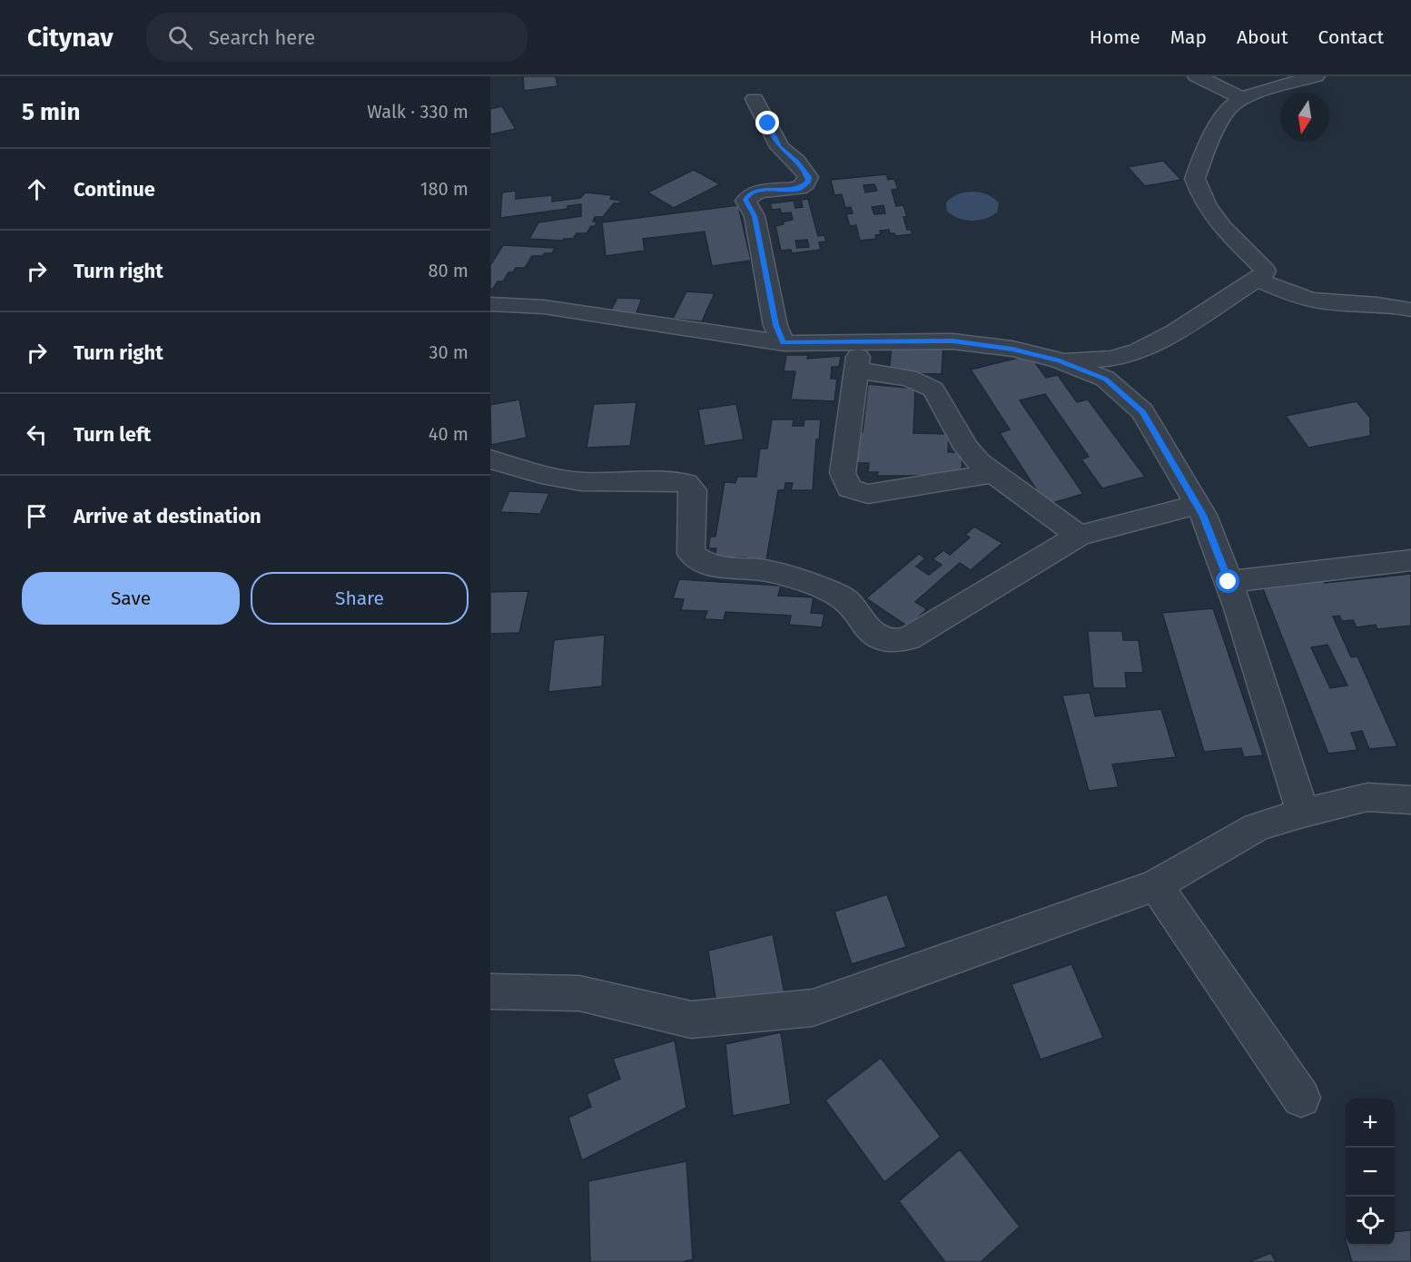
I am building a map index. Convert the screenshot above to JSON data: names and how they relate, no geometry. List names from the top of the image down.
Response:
{
  "north": "bottom",
  "page": {
    "header": "Citynav",
    "search": "Search here",
    "nav": [
      "Home",
      "Map",
      "About",
      "Contact"
    ],
    "heading": ["5 min", "Walk · 330 m"],
    "list": [
      ["Continue", "180 m"],
      ["Turn right", "80 m"],
      ["Turn right", "30 m"],
      ["Turn left", "40 m"],
      "Arrive at destination"
    ],
    "buttons": ["Save", "Share"],
    "map_buttons": ["+", "−"]
  }
}
